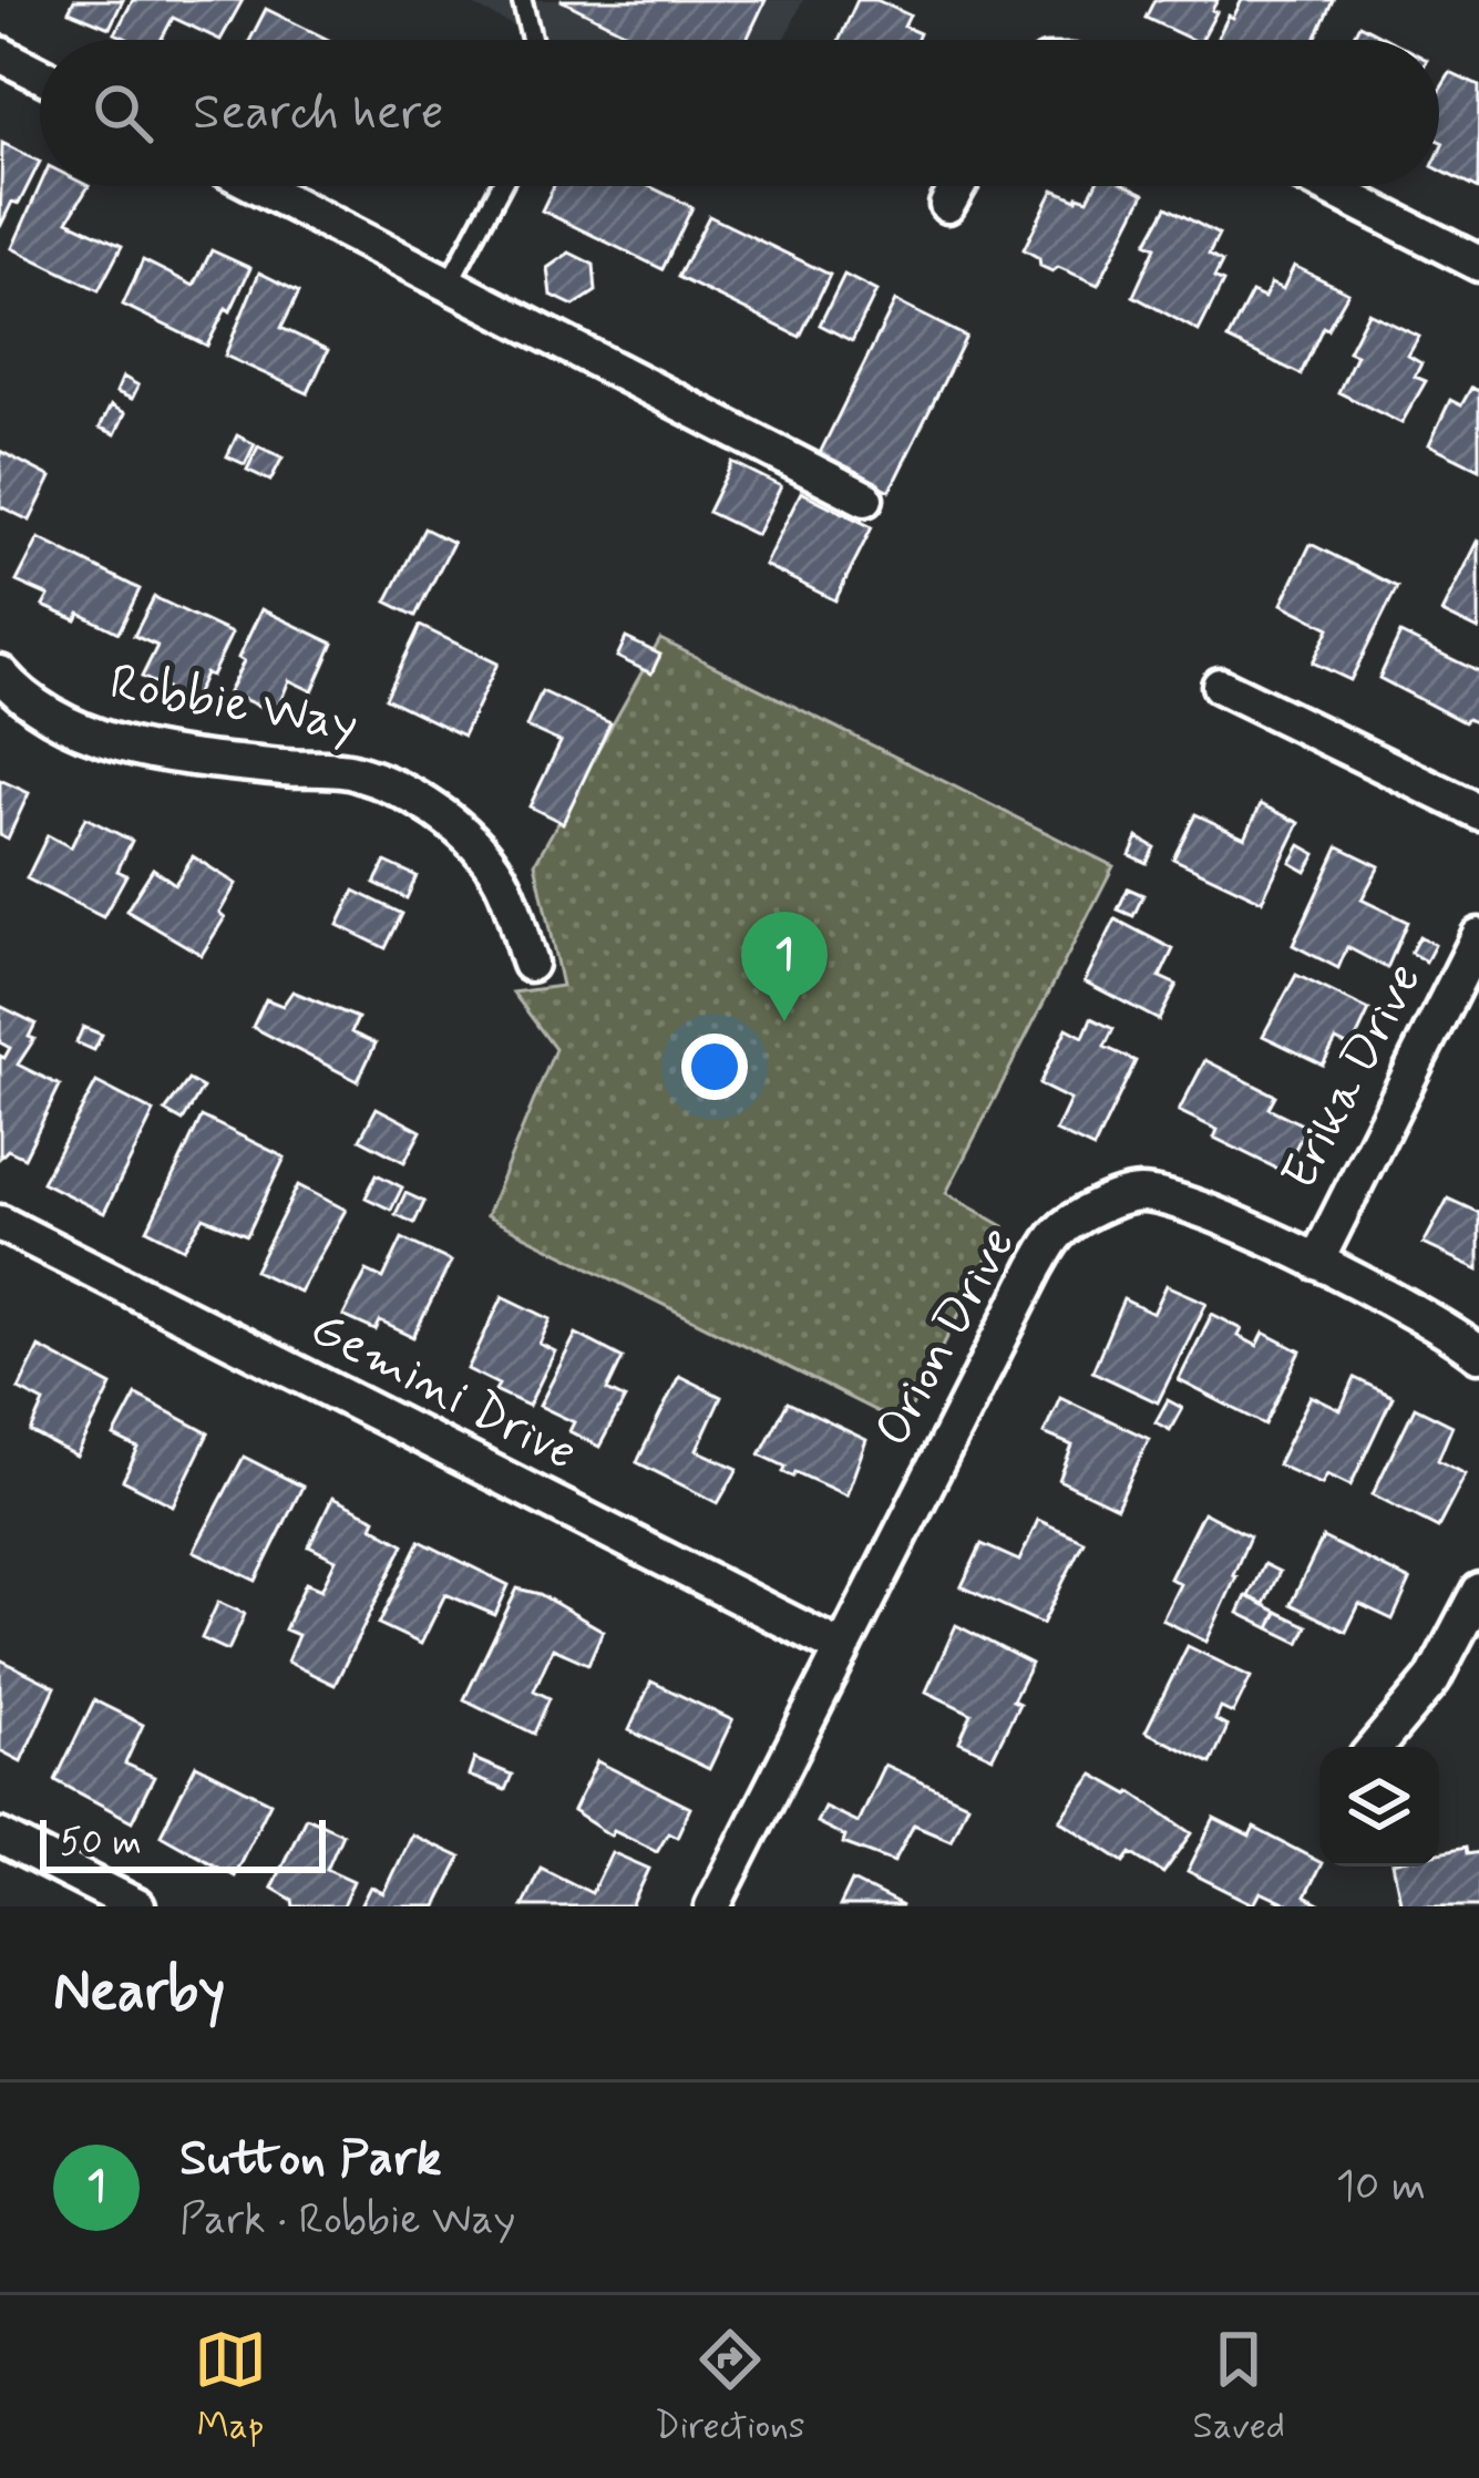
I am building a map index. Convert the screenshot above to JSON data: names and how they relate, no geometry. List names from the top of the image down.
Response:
{
  "streets": {
    "street": [
      "Robbie Way",
      "Erika Drive",
      "Orion Drive",
      "Gemini Drive"
    ]
  },
  "crossings": [
    ["Erika Drive", "Orion Drive"],
    ["Orion Drive", "Gemini Drive"]
  ],
  "scale_bar": "50 m",
  "page": {
    "search": "Search here",
    "pins": "1",
    "scale": "50 m",
    "heading": "Nearby",
    "list": [
      {
        "mark": "1",
        "name": "Sutton Park",
        "note": "Park · Robbie Way",
        "value": "10 m"
      }
    ],
    "nav": ["Map", "Directions", "Saved"]
  }
}
